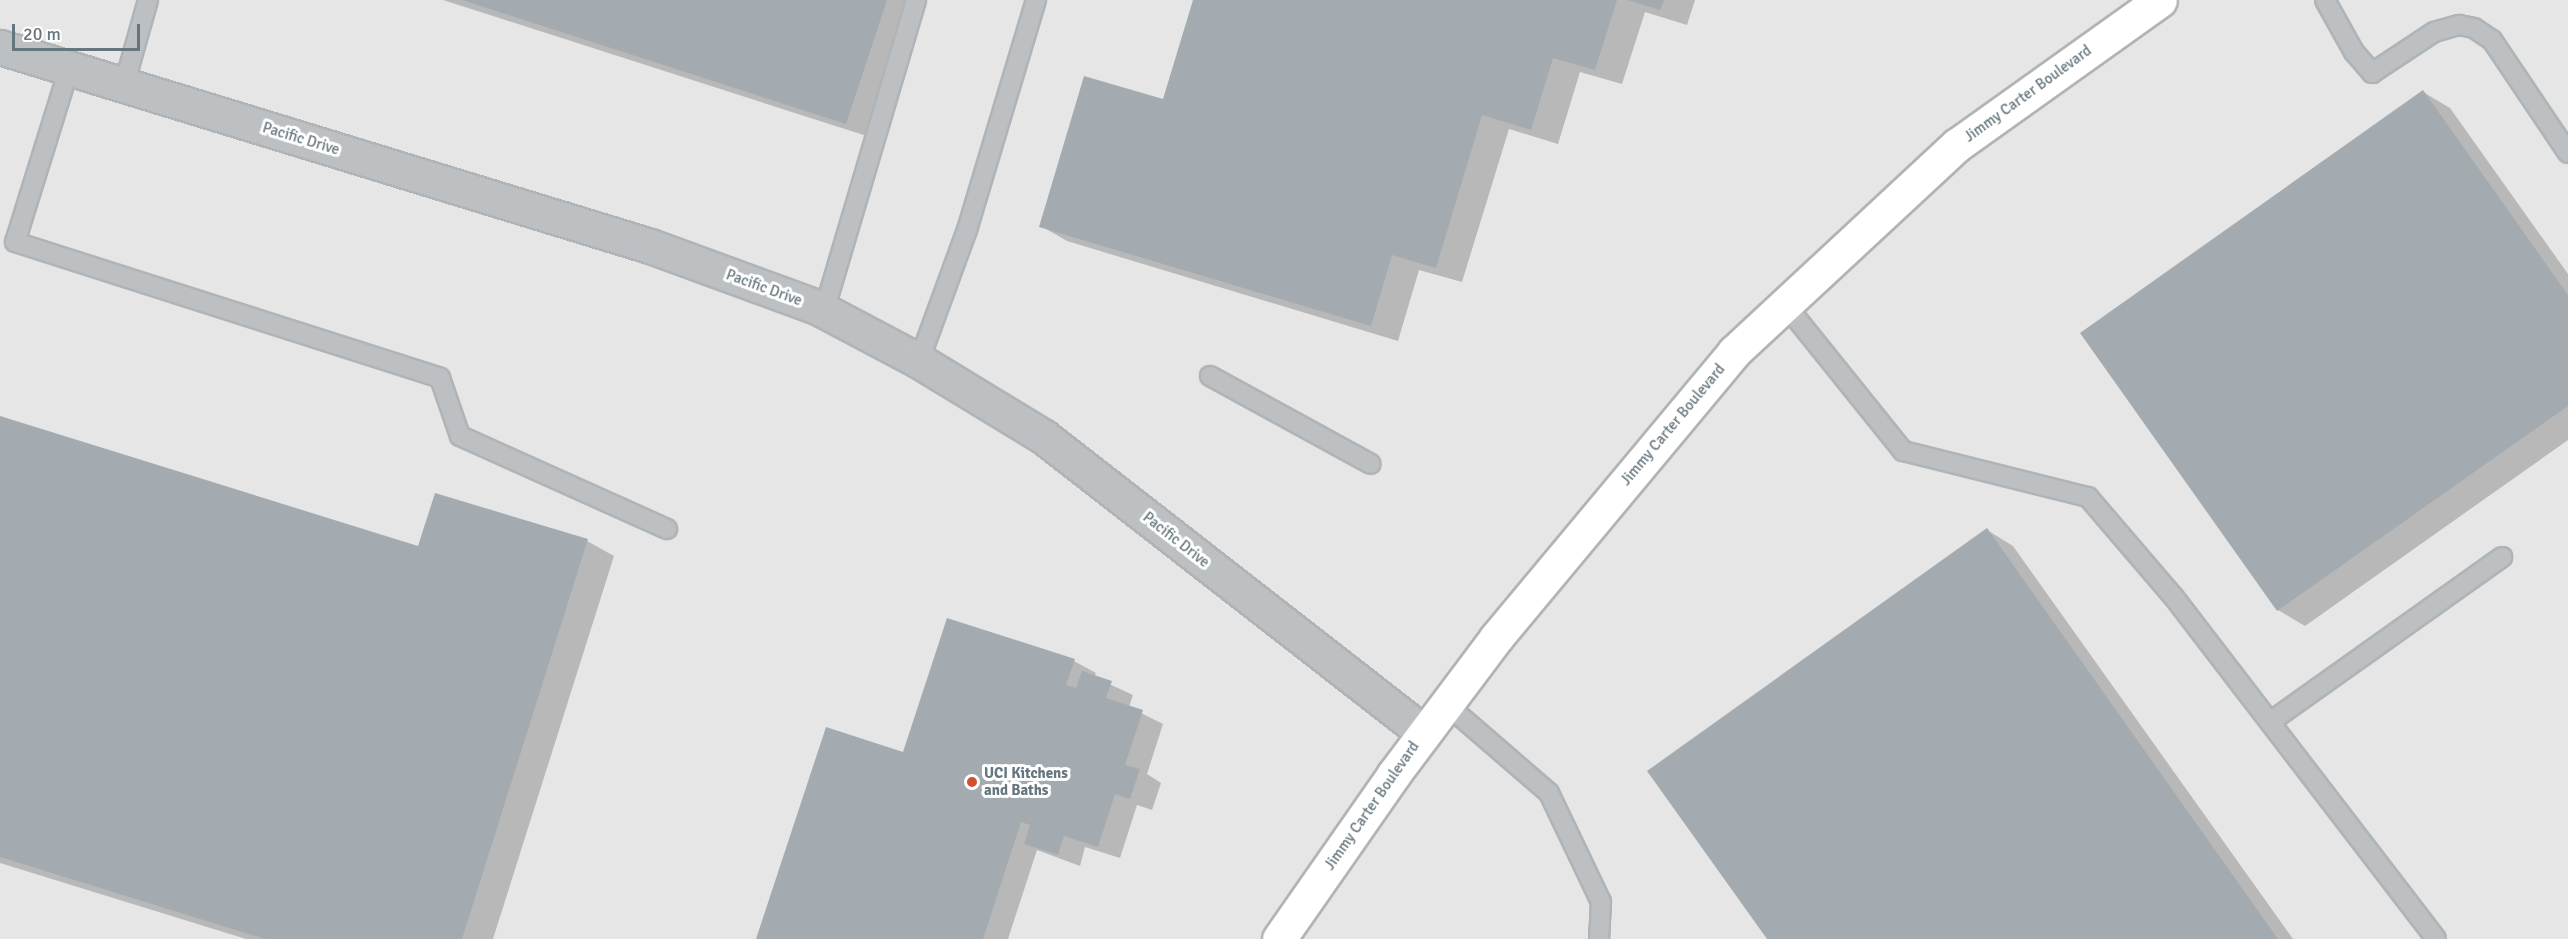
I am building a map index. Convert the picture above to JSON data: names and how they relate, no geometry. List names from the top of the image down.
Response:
{
  "streets": {
    "main road": ["Jimmy Carter Boulevard"],
    "street": ["Pacific Drive"]
  },
  "crossings": [
    ["Jimmy Carter Boulevard", "Pacific Drive"]
  ],
  "places": ["UCI Kitchens and Baths"],
  "scale_bar": "20 m"
}
